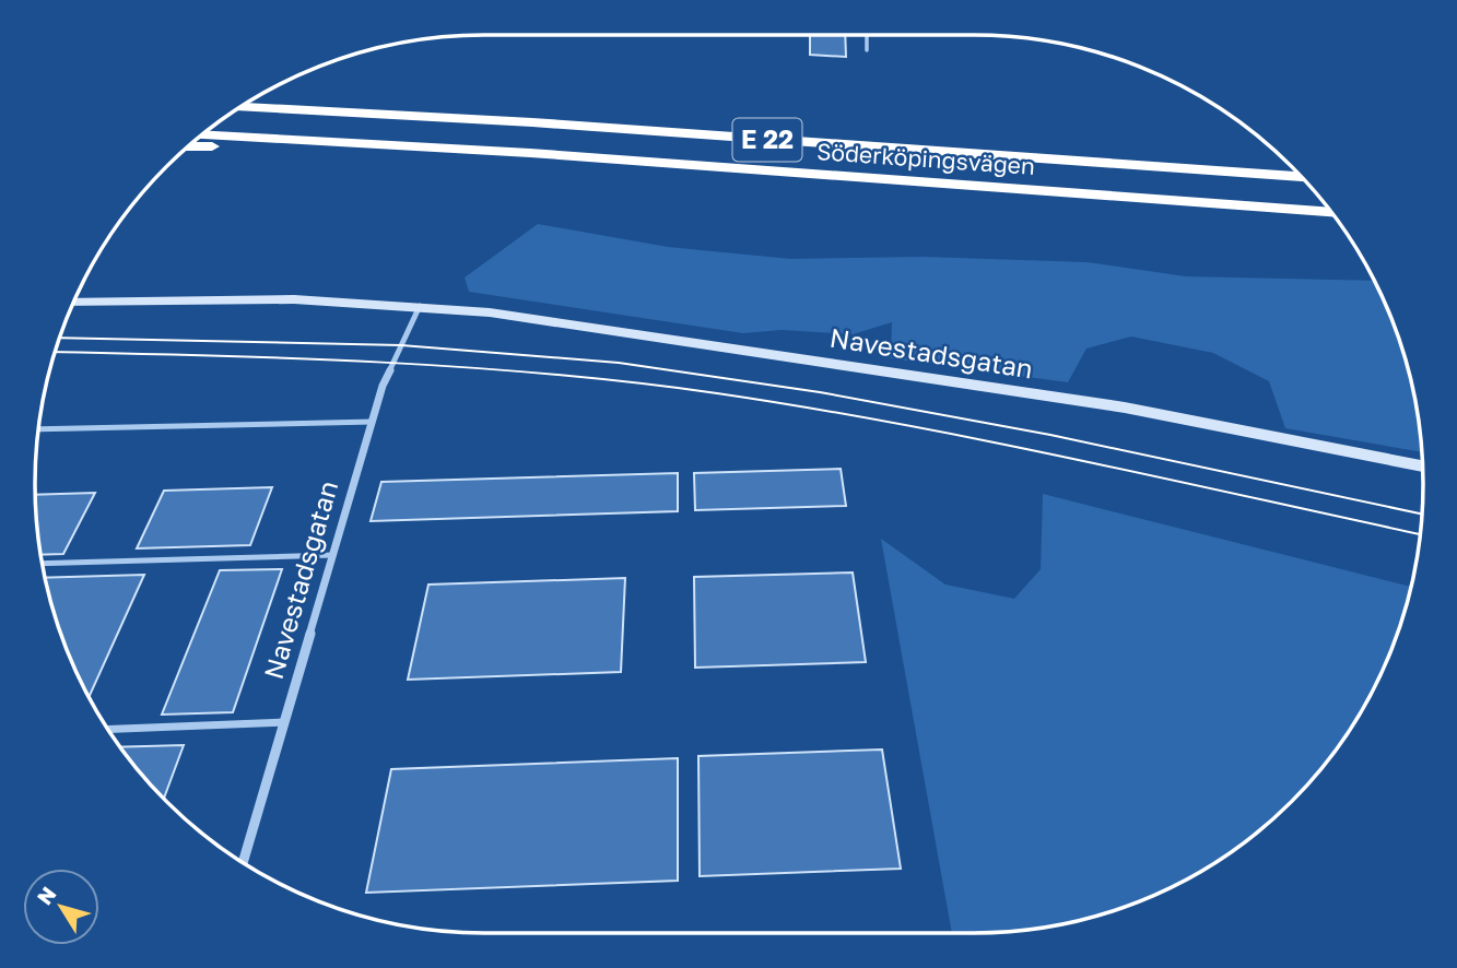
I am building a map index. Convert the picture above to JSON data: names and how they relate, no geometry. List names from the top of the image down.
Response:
{
  "streets": {
    "highway": ["E 22", "Söderköpingsvägen"],
    "street": ["Navestadsgatan"]
  },
  "north": "top left"
}
